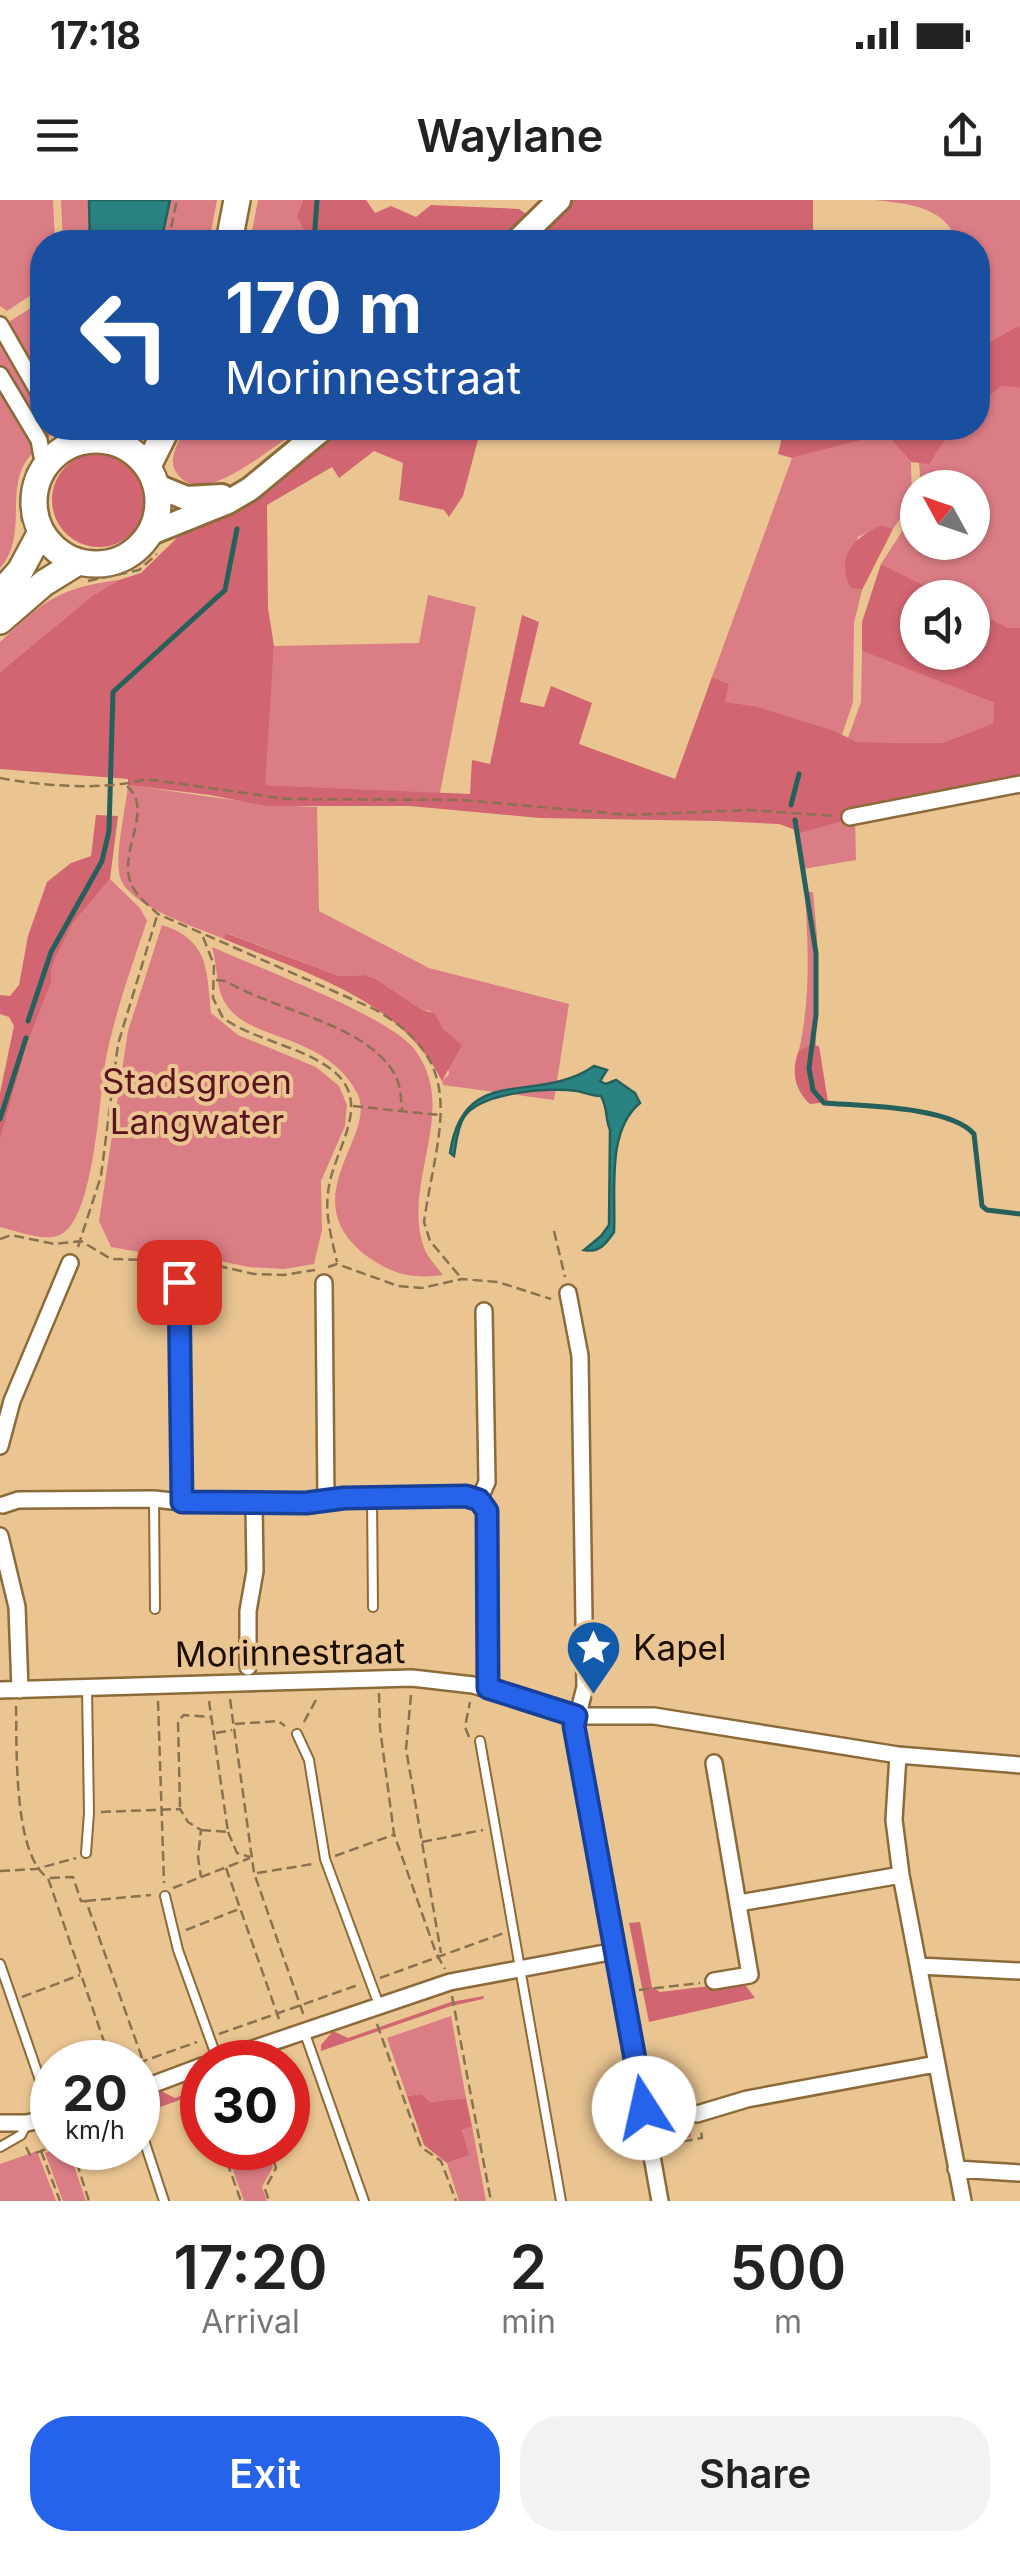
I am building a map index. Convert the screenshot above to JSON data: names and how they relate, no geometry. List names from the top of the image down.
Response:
{
  "streets": {
    "street": ["Morinnestraat"]
  },
  "parks": ["Stadsgroen Langwater"],
  "places": {
    "place": ["Kapel"]
  },
  "north": "top left",
  "page": {
    "status": "17:18",
    "header": "Waylane",
    "turn": ["170 m", "Morinnestraat"],
    "speed": "20 km/h",
    "limit": "30",
    "eta": [
      "17:20",
      "Arrival",
      "2",
      "min",
      "500",
      "m"
    ],
    "buttons": ["Exit", "Share"]
  }
}
